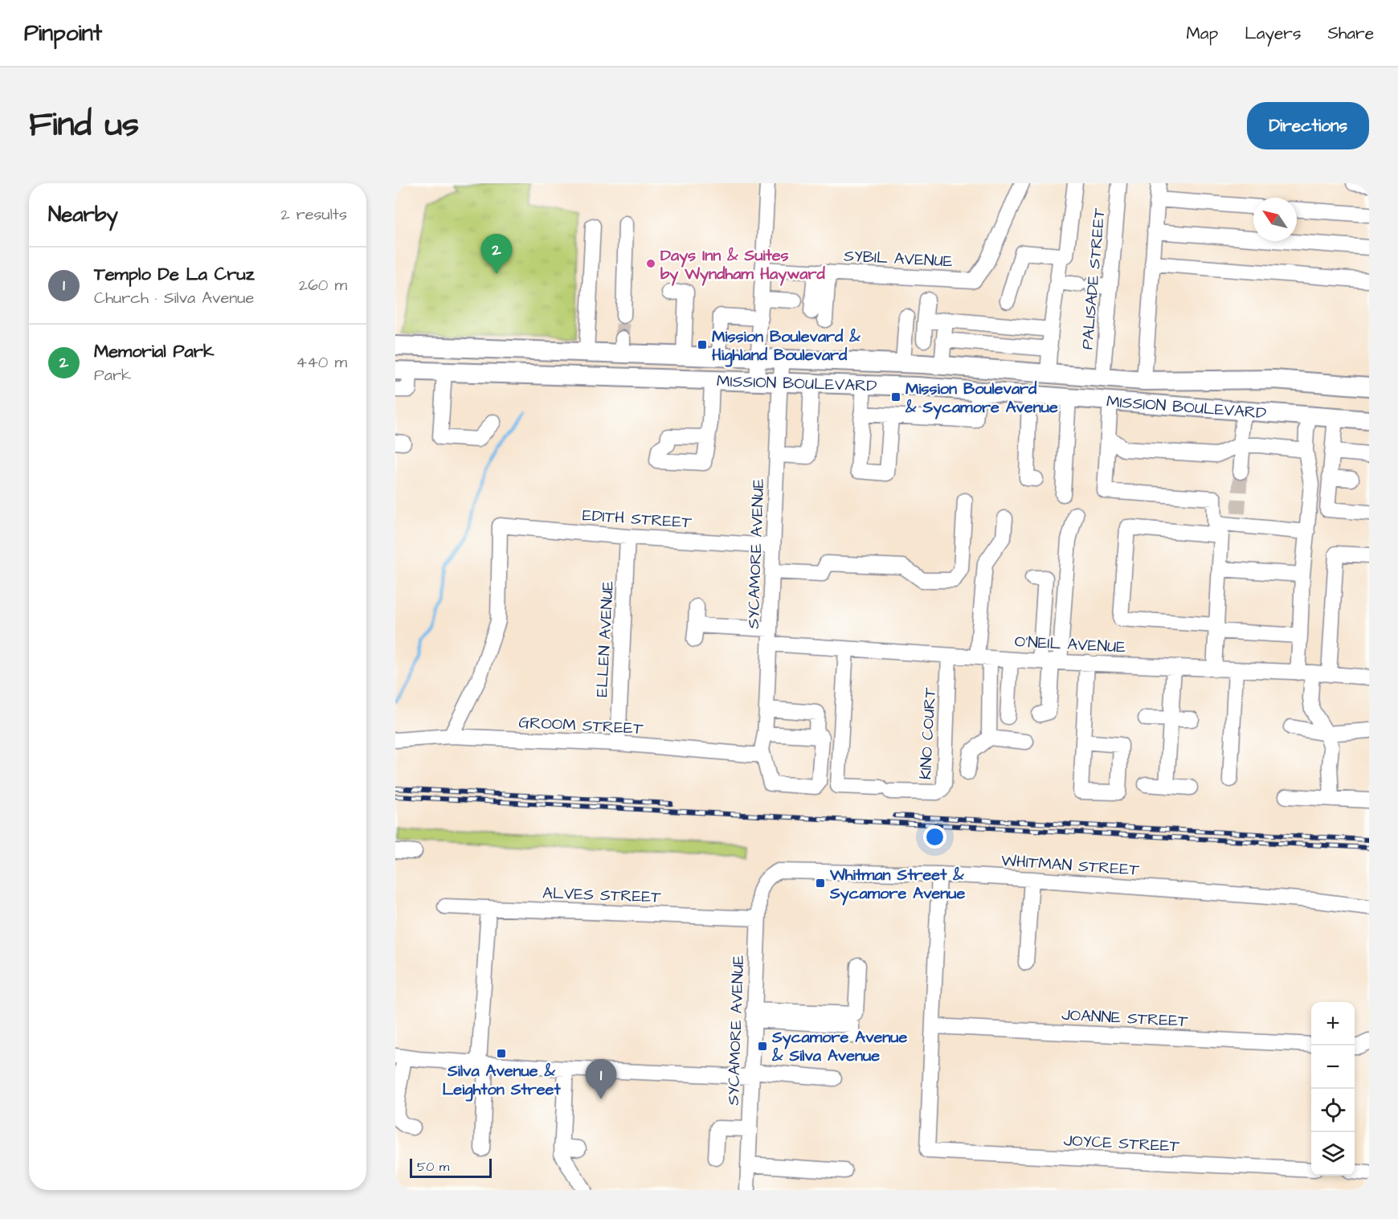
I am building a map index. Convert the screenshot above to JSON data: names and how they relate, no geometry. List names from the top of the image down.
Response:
{
  "streets": {
    "main road": ["MISSION BOULEVARD"],
    "street": [
      "SYBIL AVENUE",
      "PALISADE STREET",
      "EDITH STREET",
      "SYCAMORE AVENUE",
      "ELLEN AVENUE",
      "O'NEIL AVENUE",
      "GROOM STREET",
      "KINO COURT",
      "WHITMAN STREET",
      "ALVES STREET",
      "JOANNE STREET",
      "JOYCE STREET"
    ]
  },
  "crossings": [
    ["PALISADE STREET", "MISSION BOULEVARD"],
    ["MISSION BOULEVARD", "SYCAMORE AVENUE"],
    ["EDITH STREET", "SYCAMORE AVENUE"],
    ["EDITH STREET", "ELLEN AVENUE"],
    ["EDITH STREET", "GROOM STREET"],
    ["SYCAMORE AVENUE", "O'NEIL AVENUE"],
    ["SYCAMORE AVENUE", "GROOM STREET"],
    ["SYCAMORE AVENUE", "WHITMAN STREET"],
    ["SYCAMORE AVENUE", "ALVES STREET"],
    ["ELLEN AVENUE", "GROOM STREET"],
    ["O'NEIL AVENUE", "KINO COURT"],
    ["JOANNE STREET", "JOYCE STREET"]
  ],
  "places": {
    "other": ["Days Inn & Suites by Wyndham Hayward"],
    "transit": [
      "Mission Boulevard & Highland Boulevard",
      "Mission Boulevard & Sycamore Avenue",
      "Whitman Street & Sycamore Avenue",
      "Sycamore Avenue & Silva Avenue",
      "Silva Avenue & Leighton Street"
    ]
  },
  "scale_bar": "50 m",
  "north": "top left",
  "page": {
    "header": "Pinpoint",
    "nav": ["Map", "Layers", "Share"],
    "title": "Find us",
    "buttons": "Directions",
    "heading": ["Nearby", "2 results"],
    "pins": ["2", "1"],
    "list": [
      {
        "mark": "1",
        "name": "Templo De La Cruz",
        "note": "Church · Silva Avenue",
        "value": "260 m"
      },
      {
        "mark": "2",
        "name": "Memorial Park",
        "note": "Park",
        "value": "440 m"
      }
    ],
    "map_buttons": ["+", "−"],
    "scale": "50 m"
  }
}
